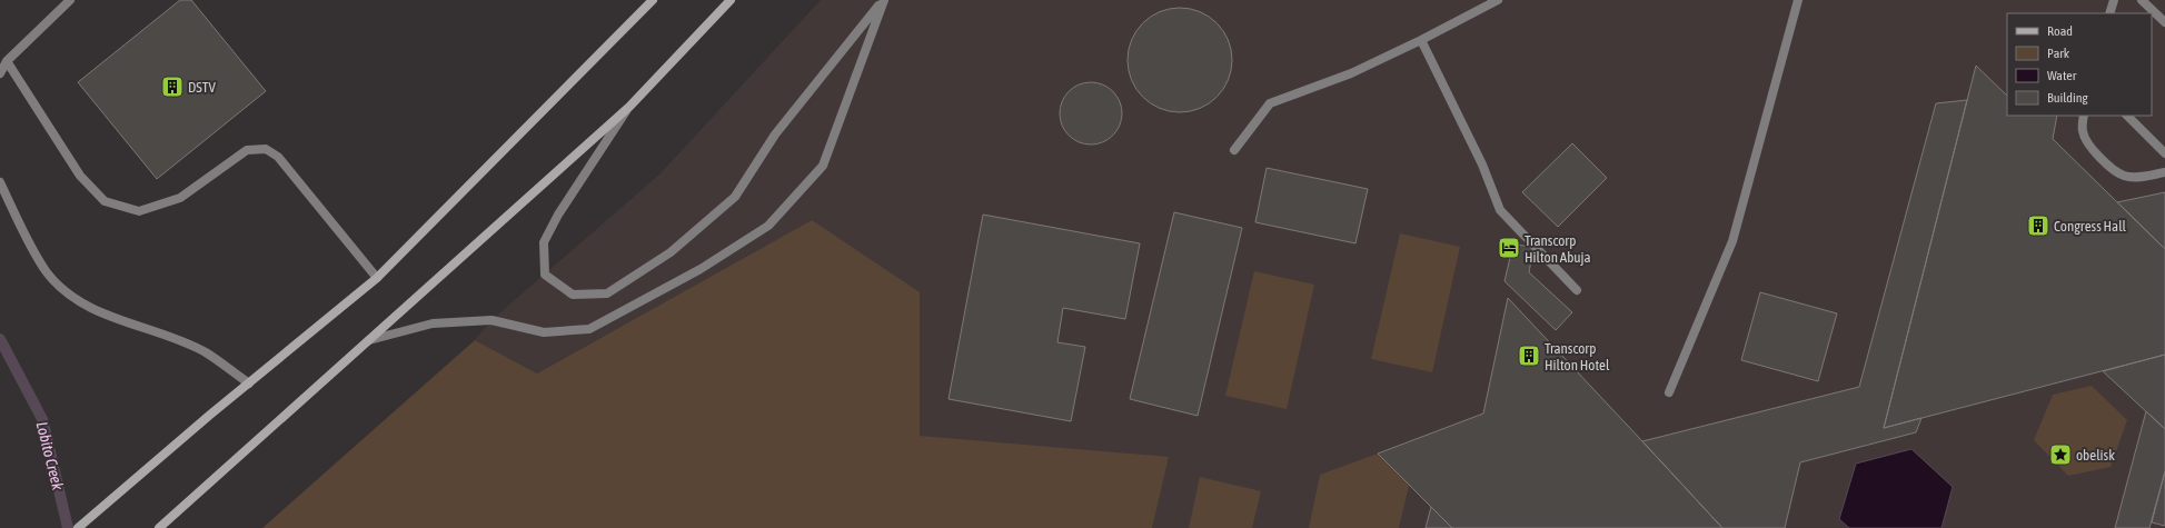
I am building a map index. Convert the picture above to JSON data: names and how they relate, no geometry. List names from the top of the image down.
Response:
{
  "water": ["Lobito Creek"],
  "places": {
    "building": ["DSTV", "Congress Hall", "Transcorp Hilton Hotel"],
    "hotel": ["Transcorp Hilton Abuja"],
    "place": ["obelisk"]
  },
  "legend": [
    "Road",
    "Park",
    "Water",
    "Building"
  ]
}
